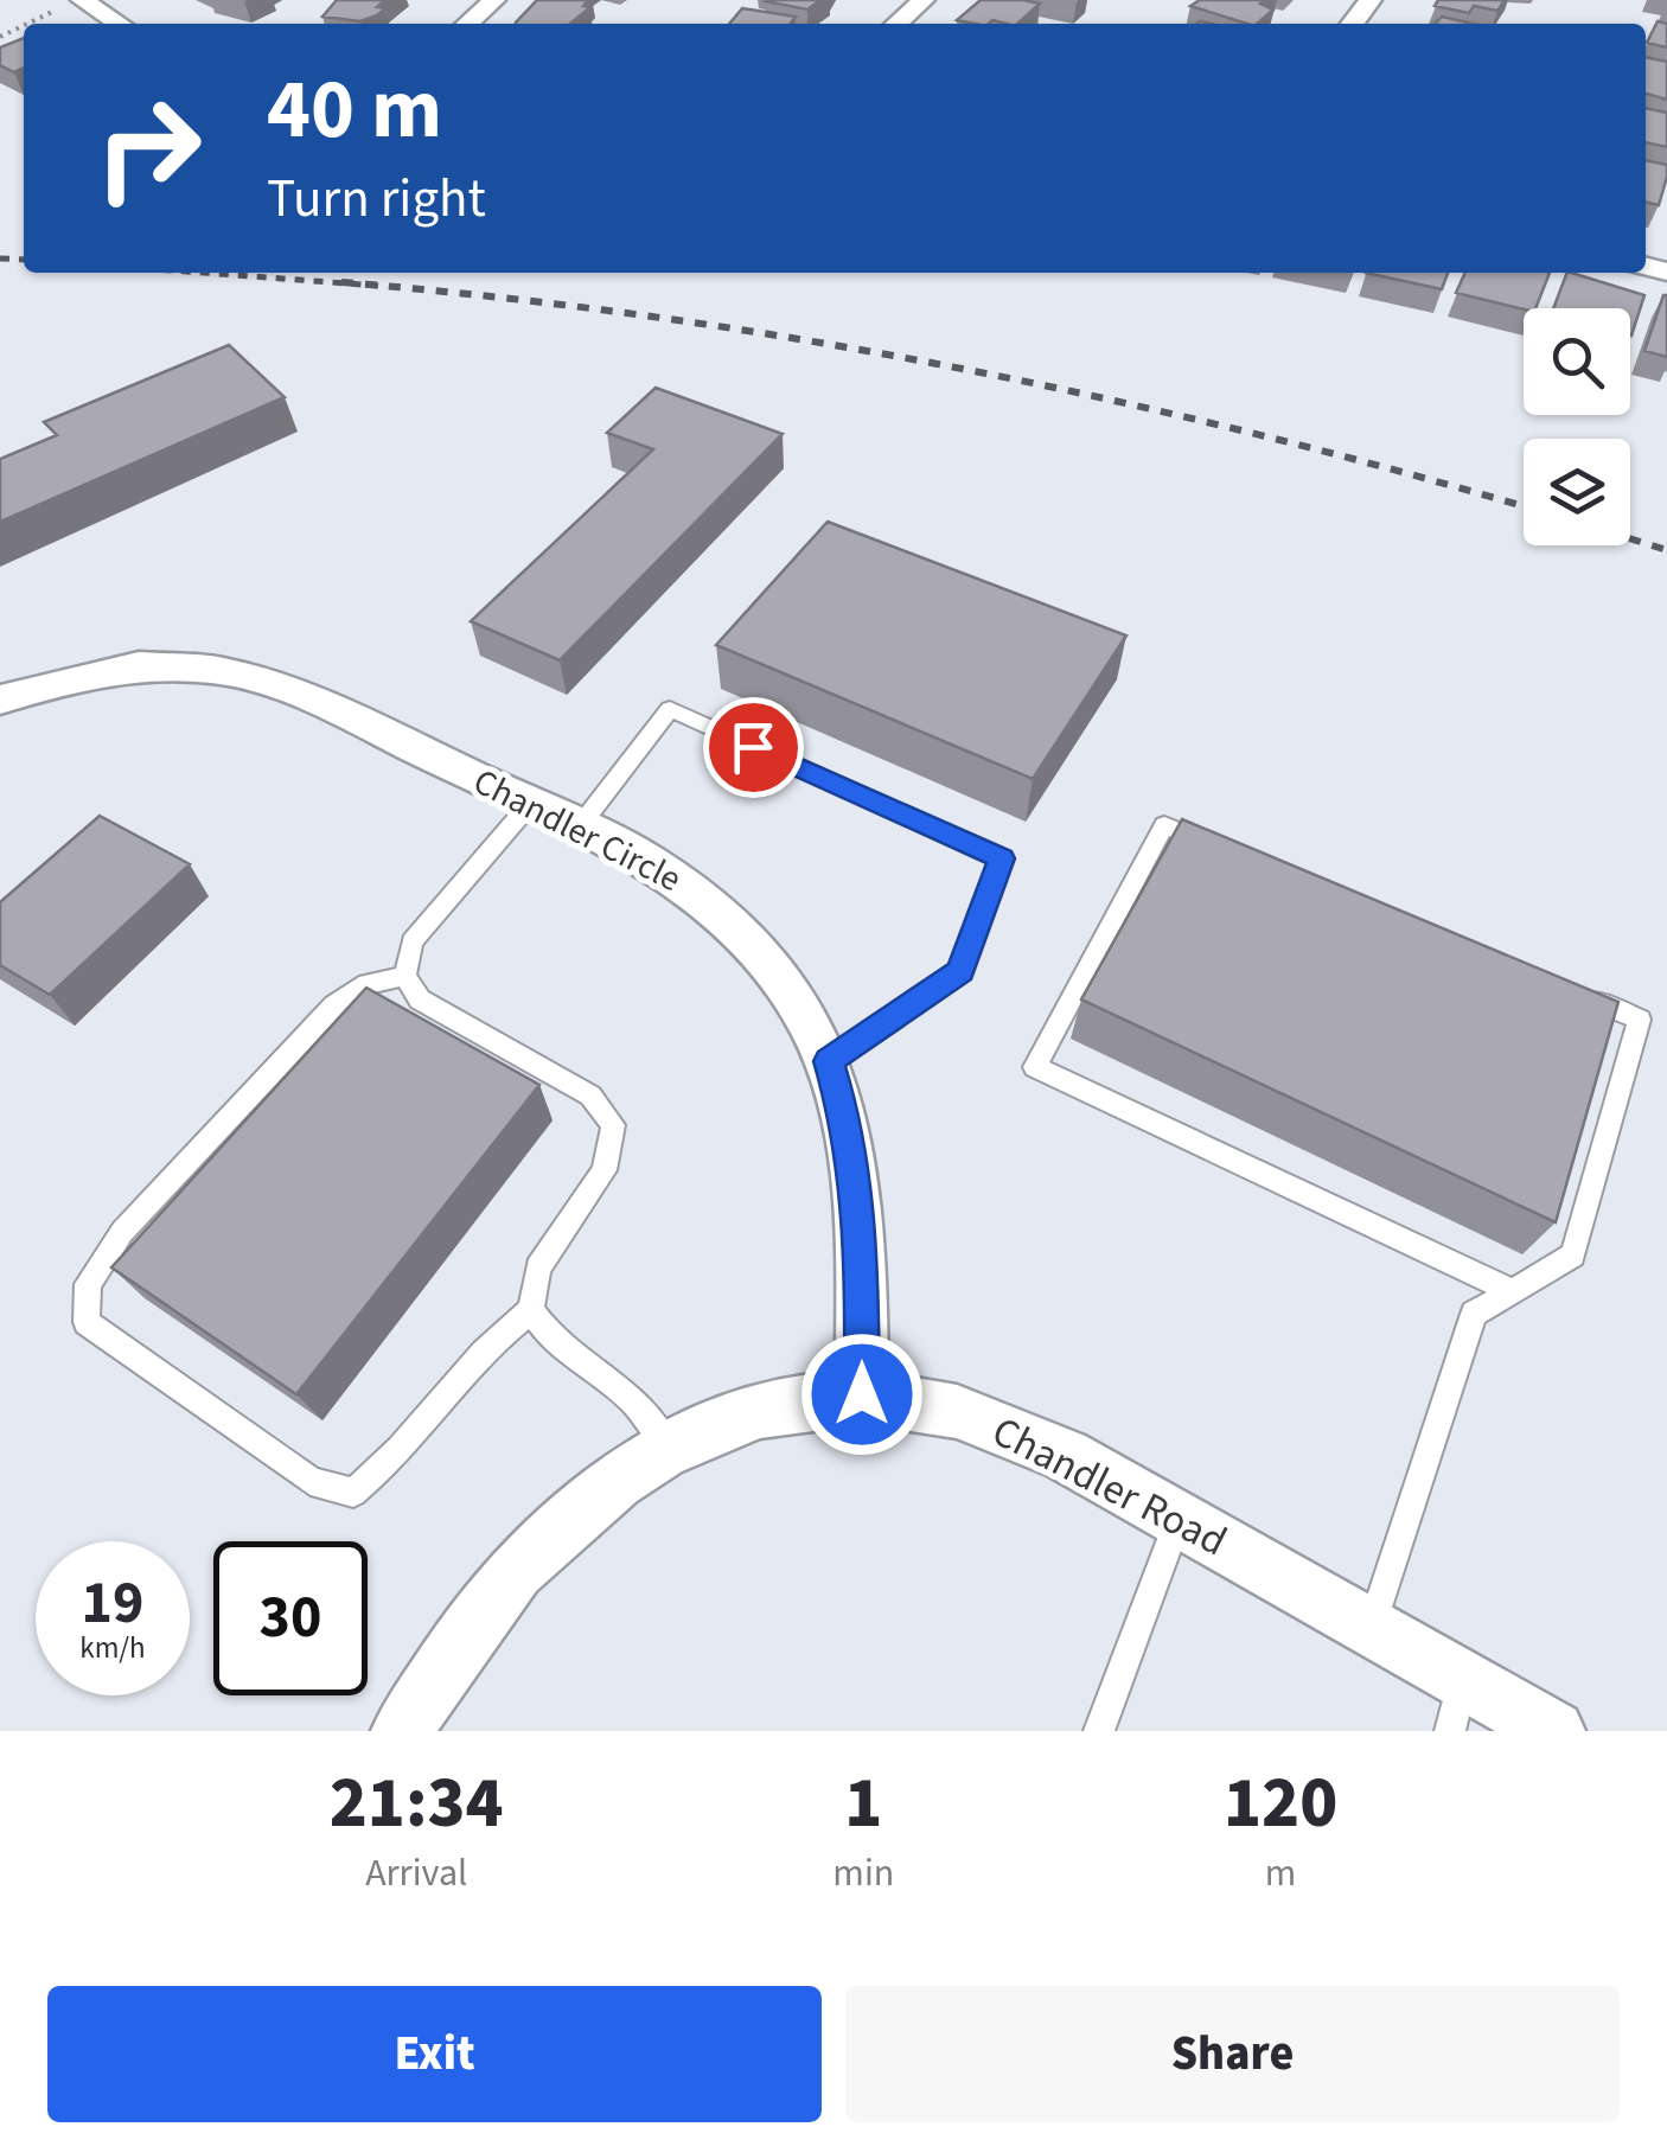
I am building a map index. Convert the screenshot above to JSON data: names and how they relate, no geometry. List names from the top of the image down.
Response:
{
  "streets": {
    "street": ["Chandler Circle", "Chandler Road"]
  },
  "crossings": [
    ["Chandler Circle", "Chandler Road"]
  ],
  "page": {
    "turn": ["40 m", "Turn right"],
    "speed": "19 km/h",
    "limit": "30",
    "eta": [
      "21:34",
      "Arrival",
      "1",
      "min",
      "120",
      "m"
    ],
    "buttons": ["Exit", "Share"]
  }
}
